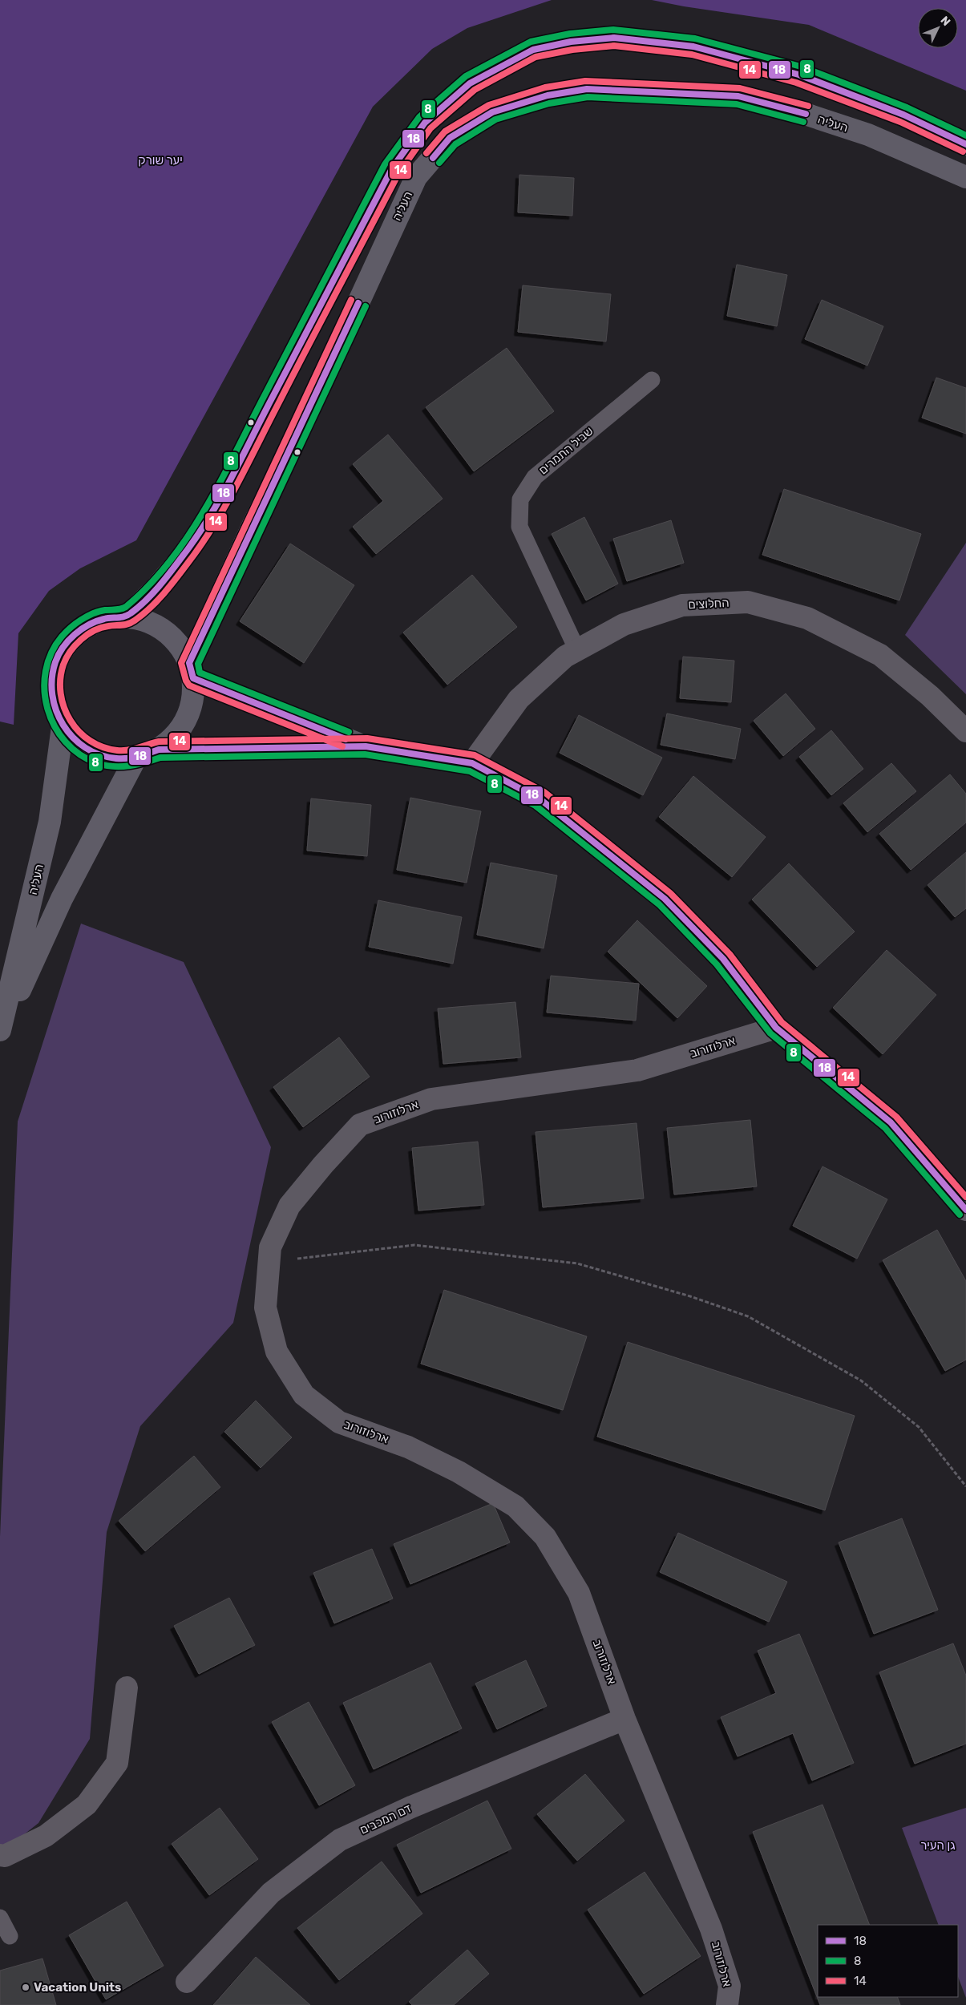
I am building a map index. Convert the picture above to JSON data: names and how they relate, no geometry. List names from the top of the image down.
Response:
{
  "streets": {
    "main road": ["העליה"],
    "street": ["החלוצים", "ארלוזורוב", "דם המכבים"],
    "lane": ["שביל התמרים"]
  },
  "crossings": [
    ["שביל התמרים", "החלוצים"],
    ["ארלוזורוב", "דם המכבים"]
  ],
  "parks": ["יער שורק", "גן העיר"],
  "places": ["Vacation Units"],
  "lines": ["transit line 8", "transit line 18", "transit line 14"],
  "legend": ["18", "8", "14"],
  "north": "top right"
}
